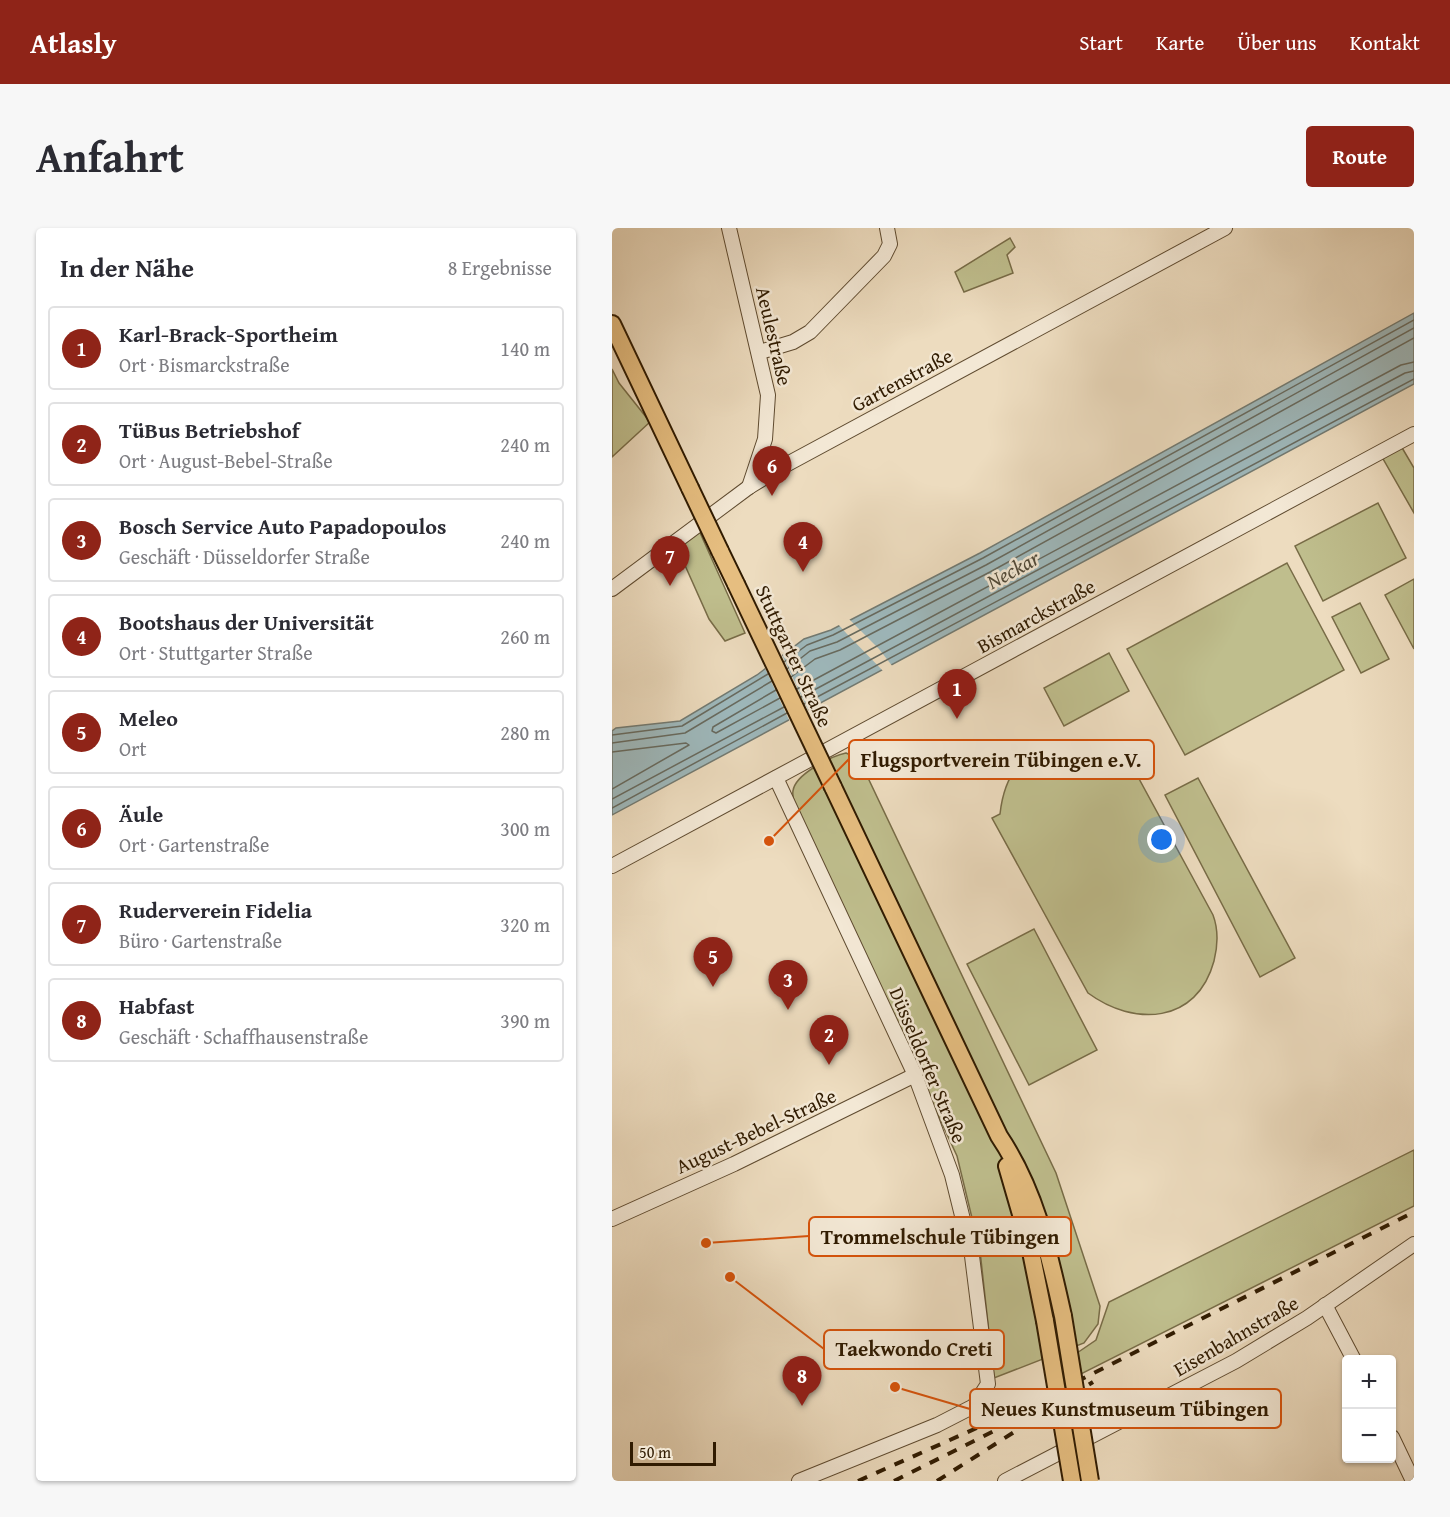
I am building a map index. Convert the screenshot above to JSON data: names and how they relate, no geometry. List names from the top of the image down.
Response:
{
  "streets": {
    "main road": ["Stuttgarter Straße"],
    "street": [
      "Aeulestraße",
      "Gartenstraße",
      "Bismarckstraße",
      "Düsseldorfer Straße",
      "August-Bebel-Straße",
      "Eisenbahnstraße"
    ]
  },
  "crossings": [
    ["Aeulestraße", "Gartenstraße"],
    ["Bismarckstraße", "Düsseldorfer Straße"],
    ["Düsseldorfer Straße", "August-Bebel-Straße"]
  ],
  "water": ["Neckar"],
  "places": [
    "Flugsportverein Tübingen e.V.",
    "Trommelschule Tübingen",
    "Taekwondo Creti",
    "Neues Kunstmuseum Tübingen"
  ],
  "scale_bar": "50 m",
  "page": {
    "header": "Atlasly",
    "nav": [
      "Start",
      "Karte",
      "Über uns",
      "Kontakt"
    ],
    "title": "Anfahrt",
    "buttons": "Route",
    "heading": ["In der Nähe", "8 Ergebnisse"],
    "list": [
      {
        "mark": "1",
        "name": "Karl-Brack-Sportheim",
        "note": "Ort · Bismarckstraße",
        "value": "140 m"
      },
      {
        "mark": "2",
        "name": "TüBus Betriebshof",
        "note": "Ort · August-Bebel-Straße",
        "value": "240 m"
      },
      {
        "mark": "3",
        "name": "Bosch Service Auto Papadopoulos",
        "note": "Geschäft · Düsseldorfer Straße",
        "value": "240 m"
      },
      {
        "mark": "4",
        "name": "Bootshaus der Universität",
        "note": "Ort · Stuttgarter Straße",
        "value": "260 m"
      },
      {
        "mark": "5",
        "name": "Meleo",
        "note": "Ort",
        "value": "280 m"
      },
      {
        "mark": "6",
        "name": "Äule",
        "note": "Ort · Gartenstraße",
        "value": "300 m"
      },
      {
        "mark": "7",
        "name": "Ruderverein Fidelia",
        "note": "Büro · Gartenstraße",
        "value": "320 m"
      },
      {
        "mark": "8",
        "name": "Habfast",
        "note": "Geschäft · Schaffhausenstraße",
        "value": "390 m"
      }
    ],
    "pins": [
      "6",
      "4",
      "7",
      "1",
      "5",
      "3",
      "2",
      "8"
    ],
    "map_buttons": ["+", "−"],
    "scale": "50 m"
  }
}
